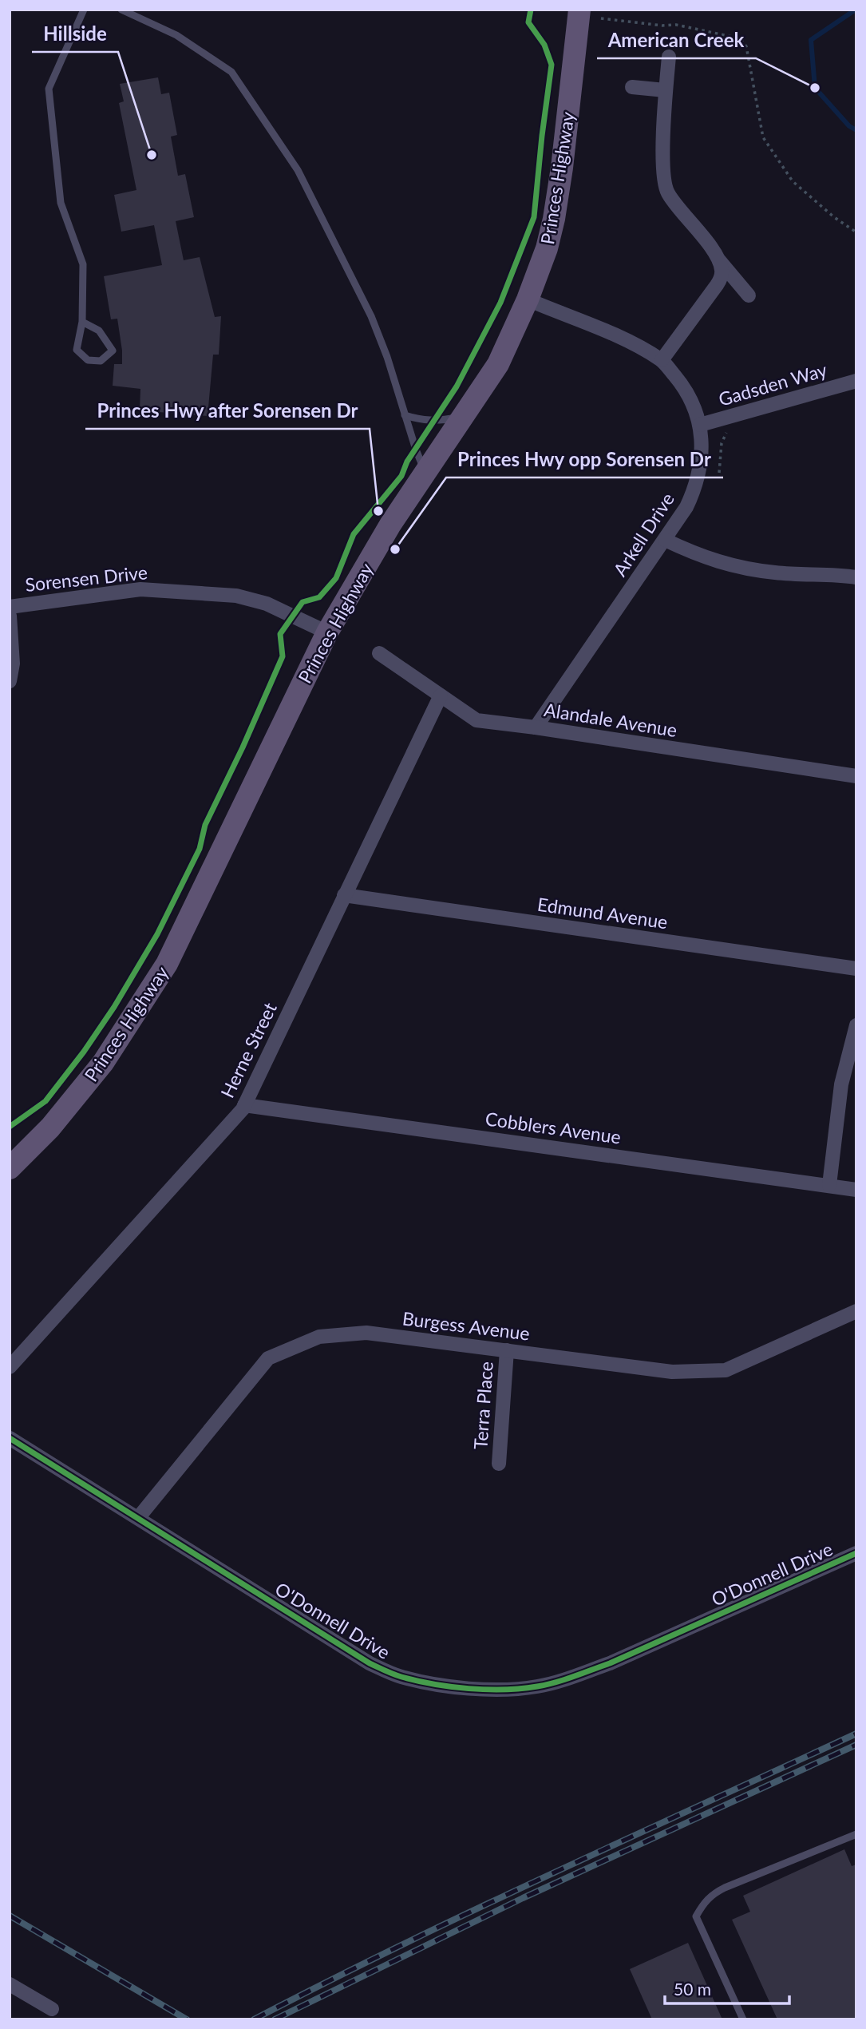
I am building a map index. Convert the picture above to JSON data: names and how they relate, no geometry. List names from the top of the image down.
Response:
{
  "streets": {
    "main road": ["Princes Highway"],
    "street": [
      "Gadsden Way",
      "Arkell Drive",
      "Sorensen Drive",
      "Alandale Avenue",
      "Edmund Avenue",
      "Herne Street",
      "Cobblers Avenue",
      "Burgess Avenue",
      "Terra Place",
      "O'Donnell Drive"
    ]
  },
  "crossings": [
    ["Princes Highway", "Arkell Drive"],
    ["Princes Highway", "Sorensen Drive"],
    ["Gadsden Way", "Arkell Drive"],
    ["Arkell Drive", "Alandale Avenue"],
    ["Alandale Avenue", "Herne Street"],
    ["Edmund Avenue", "Herne Street"],
    ["Herne Street", "Cobblers Avenue"],
    ["Burgess Avenue", "Terra Place"],
    ["Burgess Avenue", "O'Donnell Drive"]
  ],
  "places": [
    "American Creek",
    "Hillside",
    "Princes Hwy after Sorensen Dr",
    "Princes Hwy opp Sorensen Dr"
  ],
  "scale_bar": "50 m"
}
